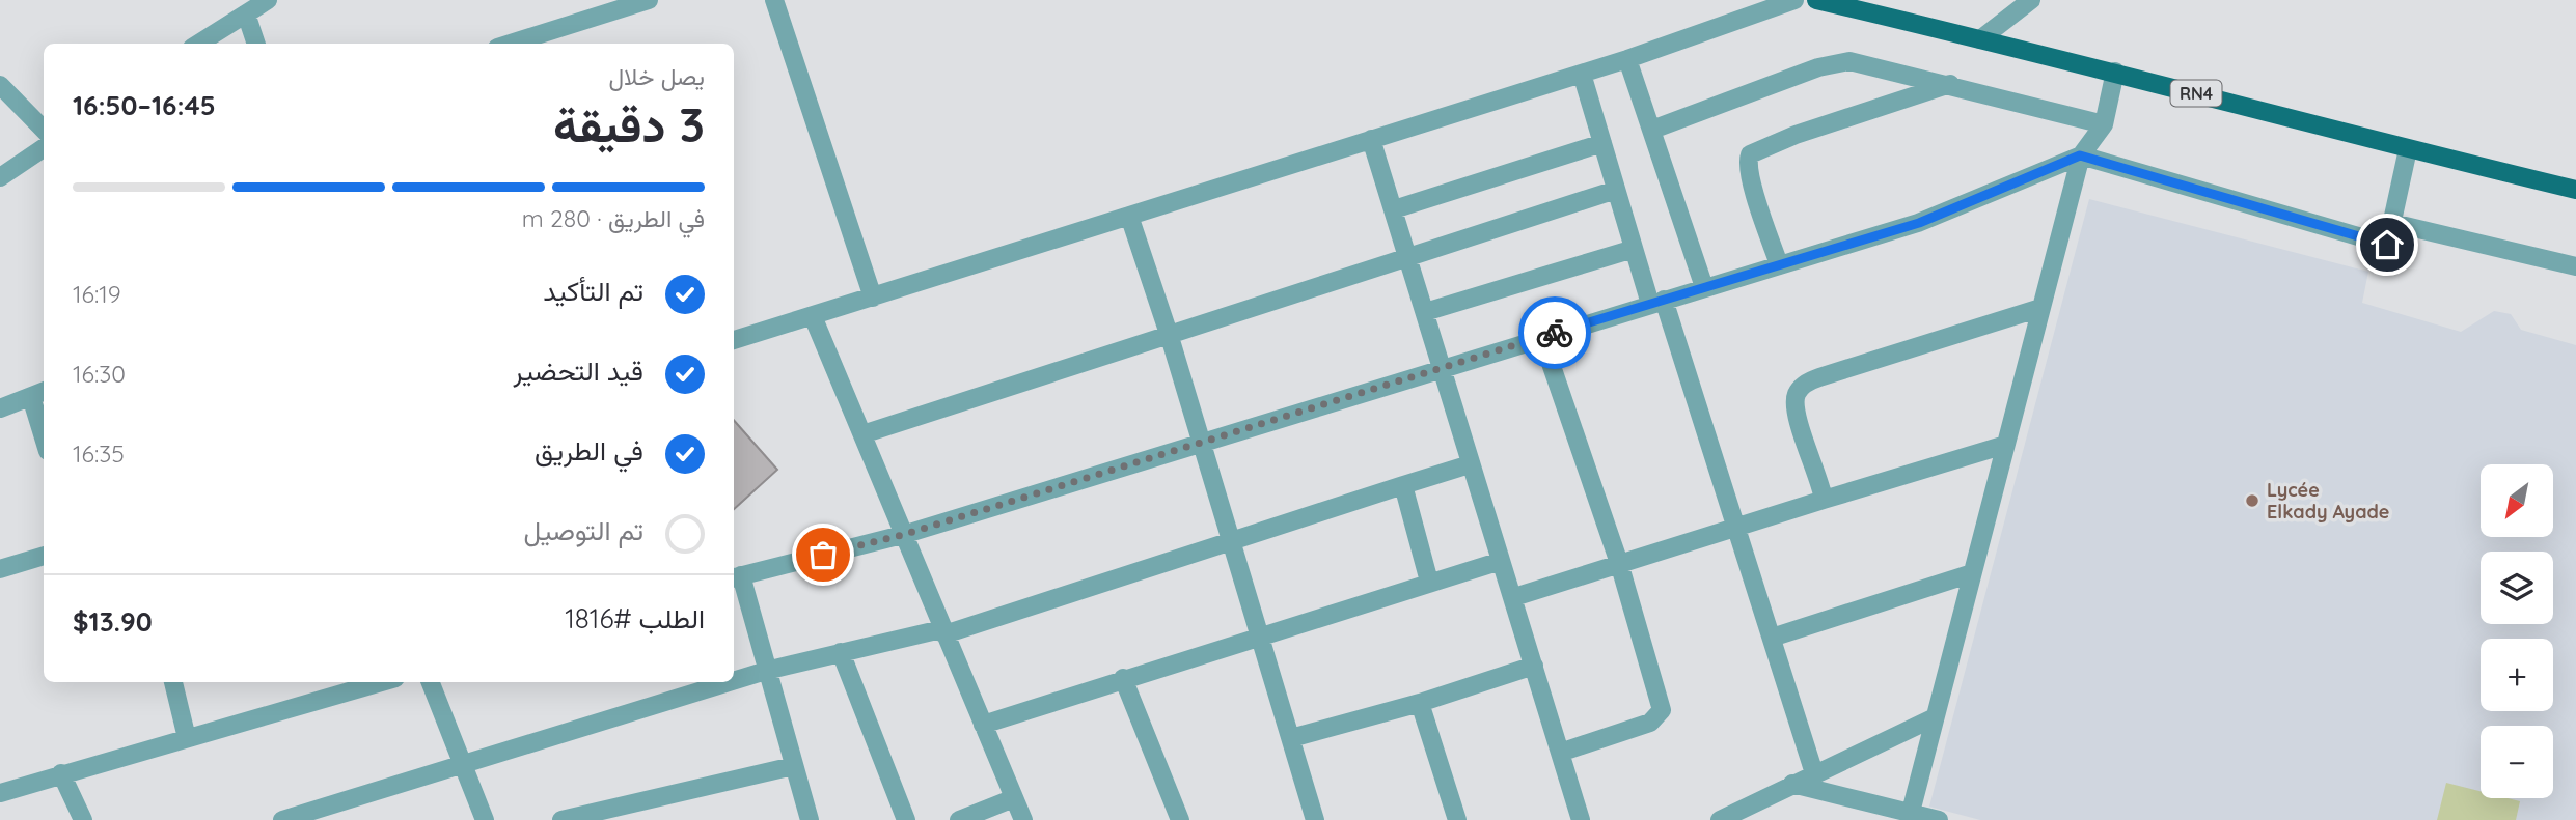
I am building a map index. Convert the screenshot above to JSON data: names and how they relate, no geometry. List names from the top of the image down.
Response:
{
  "streets": {
    "main road": ["RN4"]
  },
  "places": ["Lycée Elkady Ayade"],
  "north": "bottom left",
  "page": {
    "heading": ["3 دقيقة", "يصل خلال", "16:45–16:50"],
    "panel": ["الطلب #1816", "$13.90"],
    "bar": "في الطريق · 280 m",
    "list": [
      ["تم التأكيد", "16:19"],
      ["قيد التحضير", "16:30"],
      ["في الطريق", "16:35"],
      "تم التوصيل"
    ],
    "map_buttons": ["+", "−"]
  }
}
